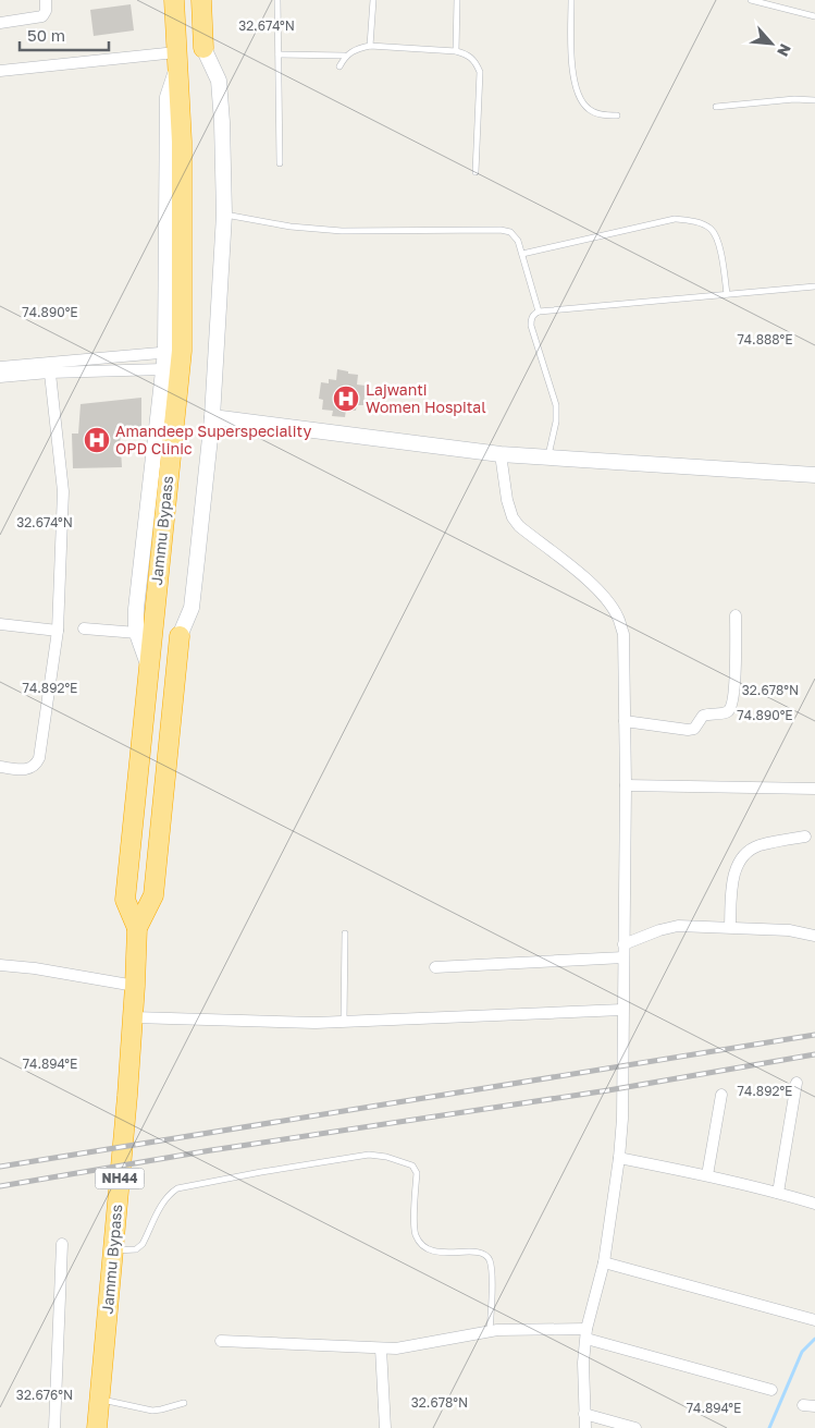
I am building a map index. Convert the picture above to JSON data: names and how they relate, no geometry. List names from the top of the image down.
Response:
{
  "streets": {
    "highway": ["Jammu Bypass", "NH44"]
  },
  "places": {
    "hospital": ["Lajwanti Women Hospital", "Amandeep Superspeciality OPD Clinic"]
  },
  "scale_bar": "50 m",
  "north": "bottom right",
  "coordinates": [
    "32.674°N",
    "74.890°E",
    "74.888°E",
    "74.892°E",
    "32.678°N",
    "74.894°E",
    "32.676°N"
  ]
}
